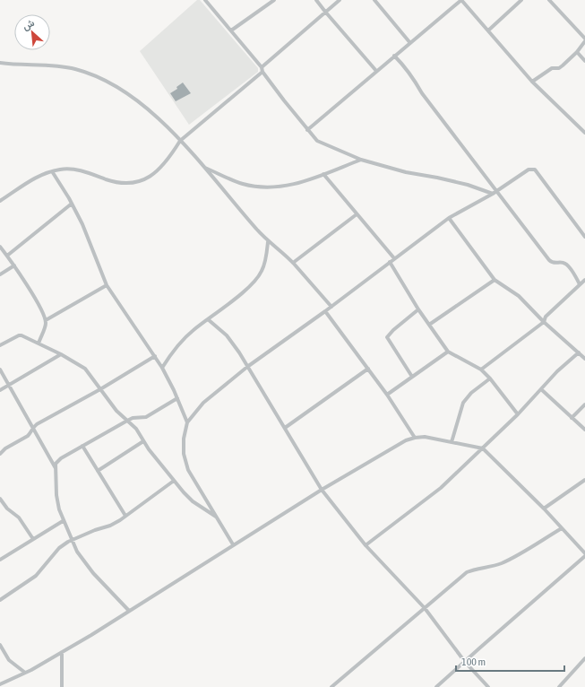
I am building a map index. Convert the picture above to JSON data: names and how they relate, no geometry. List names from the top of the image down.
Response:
{
  "scale_bar": "100 m",
  "north": "top left"
}
